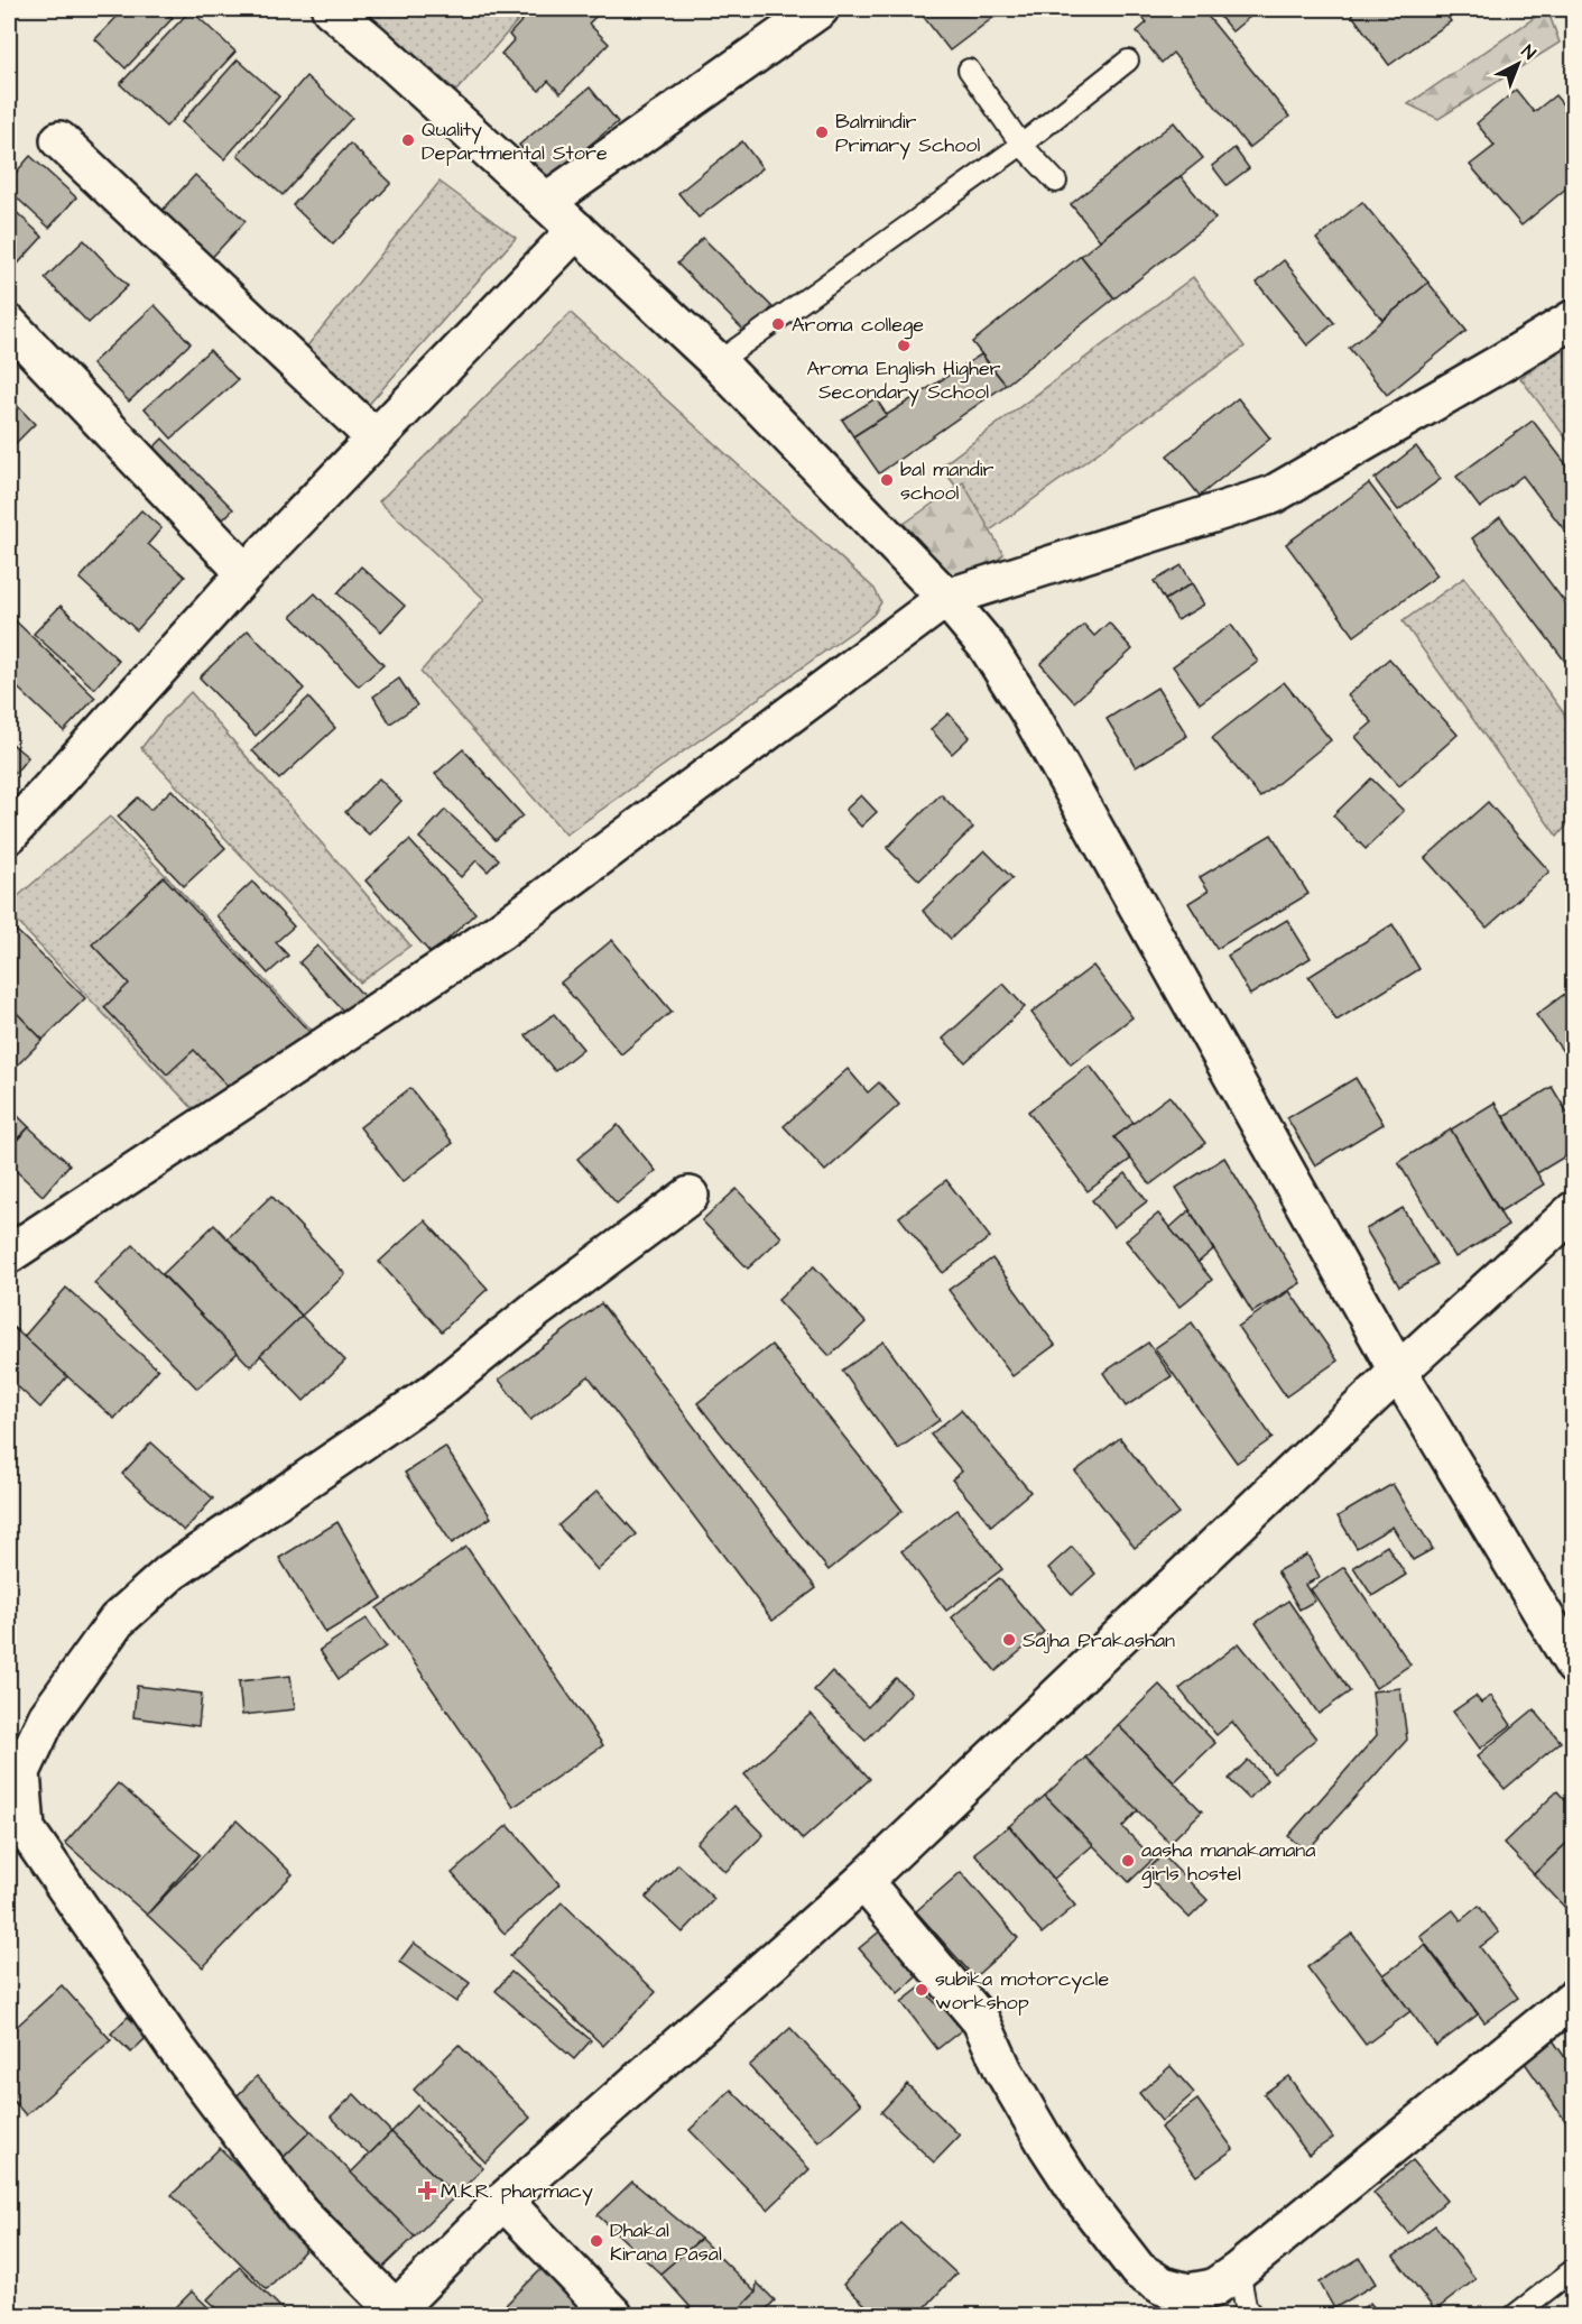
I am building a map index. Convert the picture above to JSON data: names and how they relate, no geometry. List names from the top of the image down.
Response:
{
  "places": {
    "other": [
      "Balmindir Primary School",
      "Quality Departmental Store",
      "Aroma college",
      "Aroma English Higher Secondary School",
      "bal mandir school",
      "Sajha Prakashan",
      "aasha manakamana girls hostel",
      "subika motorcycle workshop",
      "Dhakal Kirana Pasal"
    ],
    "health": ["M.K.R. pharmacy"]
  },
  "north": "top right"
}
